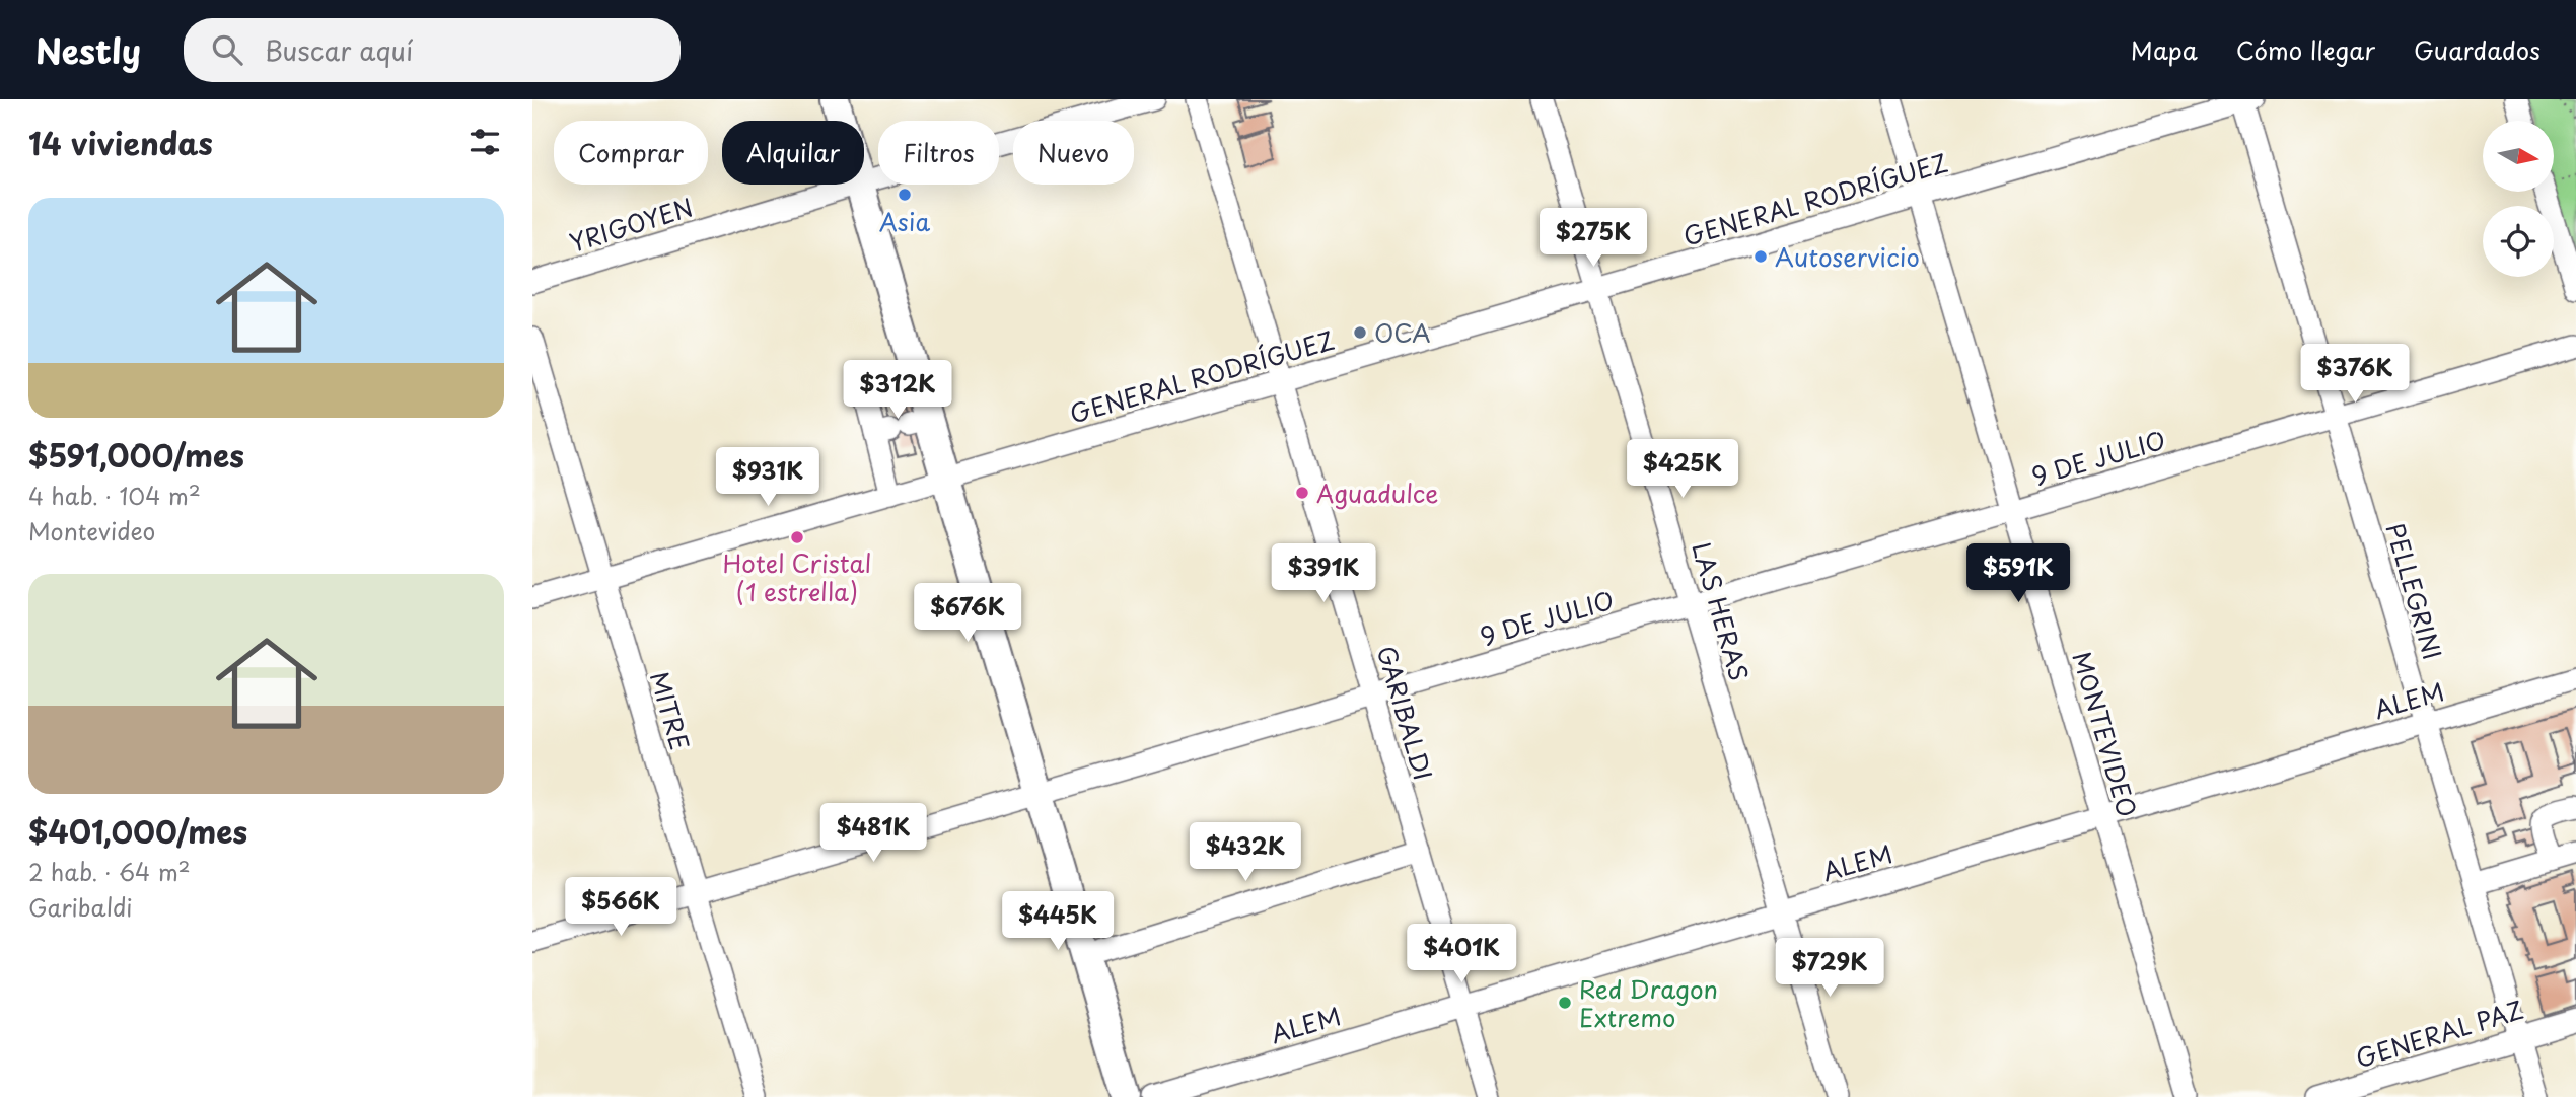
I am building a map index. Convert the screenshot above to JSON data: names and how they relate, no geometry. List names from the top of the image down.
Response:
{
  "streets": {
    "street": [
      "GENERAL RODRÍGUEZ",
      "YRIGOYEN",
      "9 DE JULIO",
      "PELLEGRINI",
      "LAS HERAS",
      "ALEM",
      "MITRE",
      "GARIBALDI",
      "MONTEVIDEO",
      "GENERAL PAZ"
    ]
  },
  "crossings": [
    ["GENERAL RODRÍGUEZ", "PELLEGRINI"],
    ["GENERAL RODRÍGUEZ", "LAS HERAS"],
    ["GENERAL RODRÍGUEZ", "MITRE"],
    ["GENERAL RODRÍGUEZ", "GARIBALDI"],
    ["GENERAL RODRÍGUEZ", "MONTEVIDEO"],
    ["9 DE JULIO", "PELLEGRINI"],
    ["9 DE JULIO", "LAS HERAS"],
    ["9 DE JULIO", "MITRE"],
    ["9 DE JULIO", "GARIBALDI"],
    ["9 DE JULIO", "MONTEVIDEO"],
    ["PELLEGRINI", "ALEM"],
    ["PELLEGRINI", "GENERAL PAZ"],
    ["LAS HERAS", "ALEM"],
    ["ALEM", "GARIBALDI"],
    ["ALEM", "MONTEVIDEO"]
  ],
  "places": [
    "Asia",
    "Autoservicio",
    "OCA",
    "Aguadulce",
    "Hotel Cristal (1 estrella)",
    "Red Dragon Extremo"
  ],
  "north": "right",
  "page": {
    "header": "Nestly",
    "search": "Buscar aquí",
    "nav": ["Mapa", "Cómo llegar", "Guardados"],
    "heading": "14 viviendas",
    "chip": [
      "Comprar",
      "Alquilar",
      "Filtros",
      "Nuevo"
    ],
    "list": [
      {
        "name": "$591,000/mes",
        "note": "4 hab. · 104 m² · Montevideo"
      },
      {
        "name": "$401,000/mes",
        "note": "2 hab. · 64 m² · Garibaldi"
      }
    ],
    "price": [
      "$275K",
      "$376K",
      "$312K",
      "$425K",
      "$931K",
      "$391K",
      "$591K",
      "$676K",
      "$481K",
      "$432K",
      "$566K",
      "$445K",
      "$401K",
      "$729K"
    ]
  }
}
